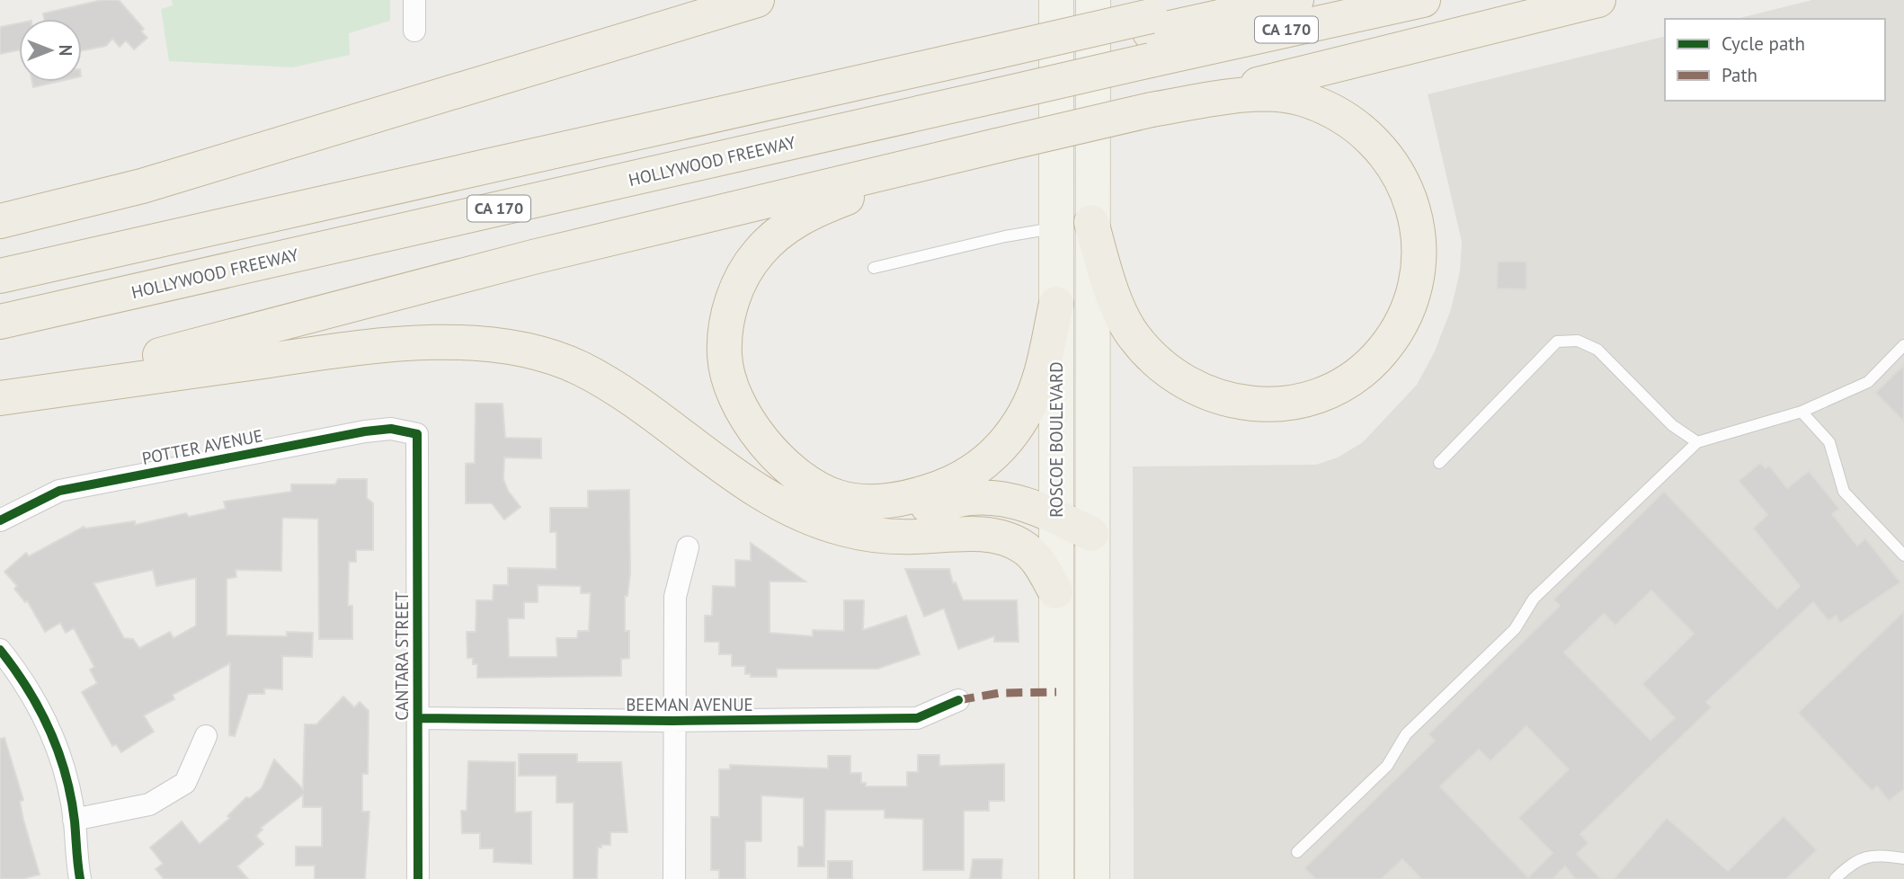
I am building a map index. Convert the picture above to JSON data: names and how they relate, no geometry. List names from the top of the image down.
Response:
{
  "streets": {
    "highway": ["CA 170", "HOLLYWOOD FREEWAY"],
    "main road": ["ROSCOE BOULEVARD"],
    "street": ["POTTER AVENUE", "CANTARA STREET", "BEEMAN AVENUE"]
  },
  "crossings": [
    ["POTTER AVENUE", "CANTARA STREET"],
    ["CANTARA STREET", "BEEMAN AVENUE"]
  ],
  "legend": ["Cycle path", "Path"],
  "north": "right"
}
